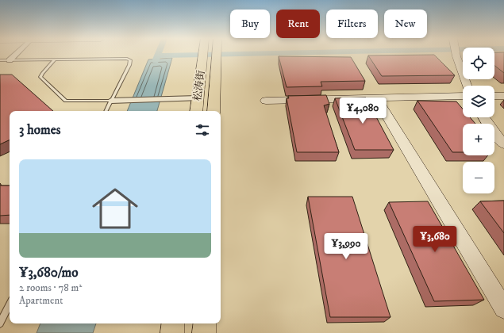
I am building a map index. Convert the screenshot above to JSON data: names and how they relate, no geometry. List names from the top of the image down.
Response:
{
  "streets": {
    "main road": ["松涛街"]
  },
  "page": {
    "chip": [
      "Buy",
      "Rent",
      "Filters",
      "New"
    ],
    "map_buttons": ["+", "−"],
    "price": ["¥4,080", "¥3,680", "¥3,990"],
    "heading": "3 homes",
    "list": [
      {
        "name": "¥3,680/mo",
        "note": "2 rooms · 78 m² · Apartment"
      }
    ]
  }
}
